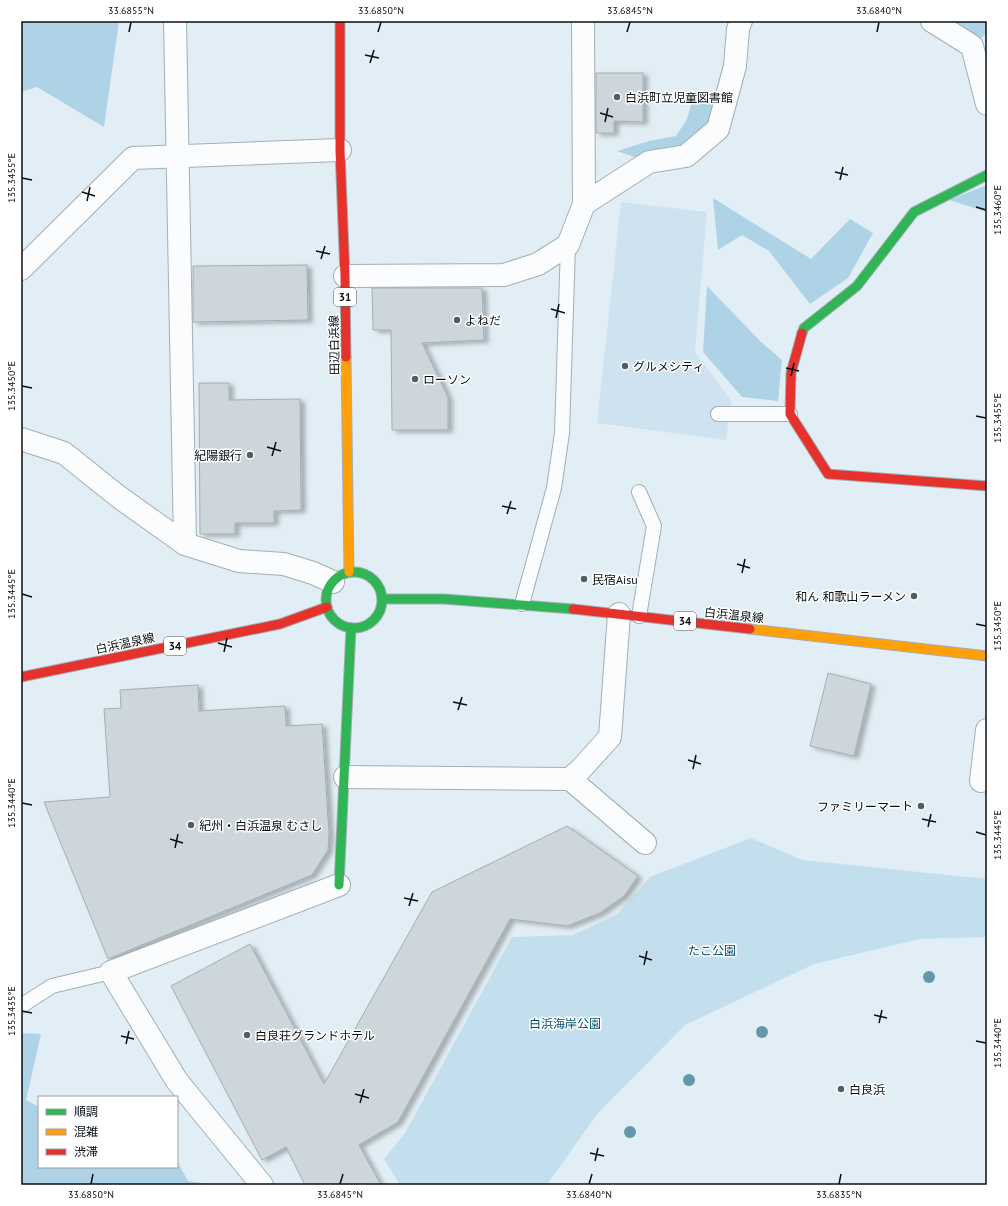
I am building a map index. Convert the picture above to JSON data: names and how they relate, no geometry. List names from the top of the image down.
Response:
{
  "streets": {
    "main road": [
      "31",
      "田辺白浜線",
      "白浜温泉線",
      "34"
    ]
  },
  "crossings": [
    ["田辺白浜線", "白浜温泉線"]
  ],
  "parks": ["たこ公園", "白浜海岸公園"],
  "places": [
    "白浜町立児童図書館",
    "よねだ",
    "グルメシティ",
    "ローソン",
    "紀陽銀行",
    "民宿Aisu",
    "和ん 和歌山ラーメン",
    "ファミリーマート",
    "紀州・白浜温泉 むさし",
    "白良荘グランドホテル",
    "白良浜"
  ],
  "legend": ["順調", "混雑", "渋滞"],
  "coordinates": [
    "33.6855°N",
    "33.6850°N",
    "33.6845°N",
    "33.6840°N",
    "135.3455°E",
    "135.3460°E",
    "135.3450°E",
    "135.3445°E",
    "135.3440°E",
    "135.3435°E",
    "33.6835°N"
  ]
}
